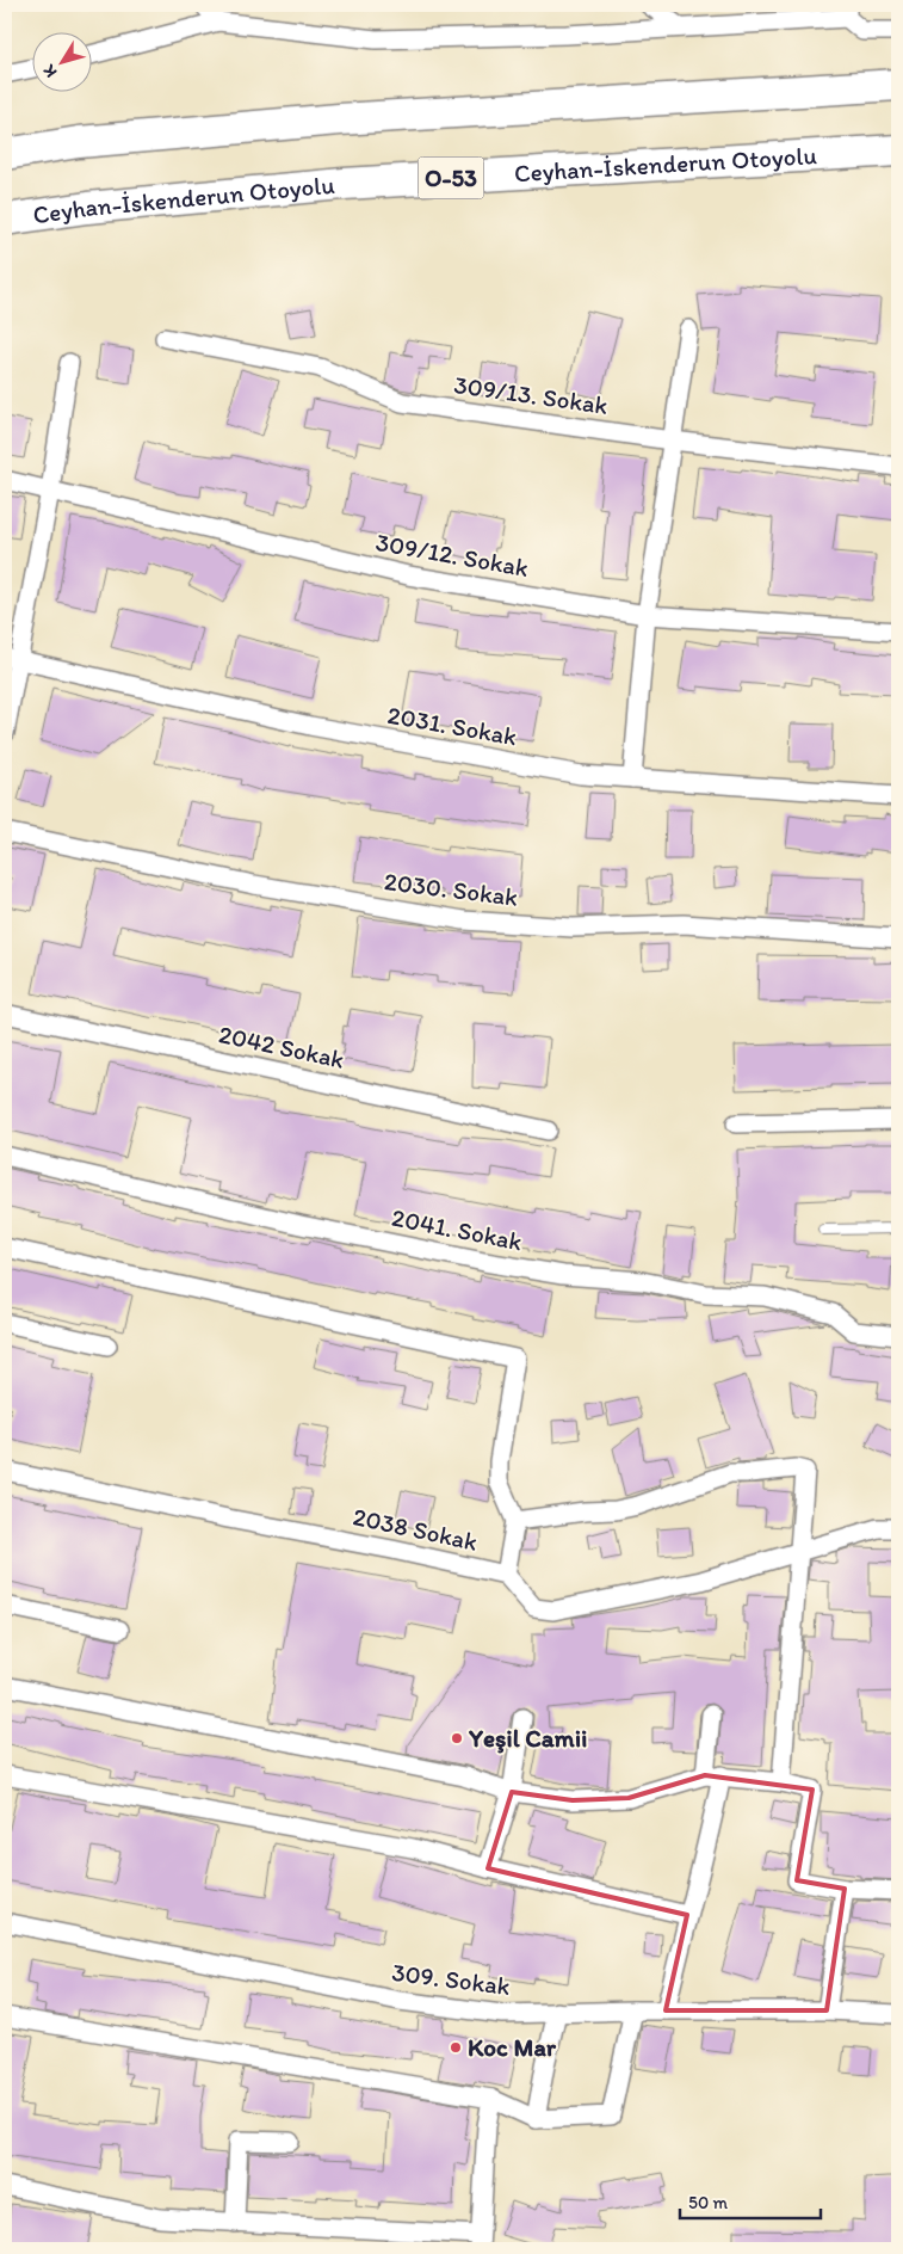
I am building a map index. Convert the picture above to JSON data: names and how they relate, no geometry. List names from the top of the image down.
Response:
{
  "streets": {
    "highway": ["Ceyhan-İskenderun Otoyolu", "O-53"],
    "street": [
      "309/13. Sokak",
      "309/12. Sokak",
      "2031. Sokak",
      "2030. Sokak",
      "2042 Sokak",
      "2041. Sokak",
      "2038 Sokak",
      "309. Sokak"
    ]
  },
  "places": ["Yeşil Camii", "Koc Mar"],
  "scale_bar": "50 m",
  "north": "bottom left"
}
